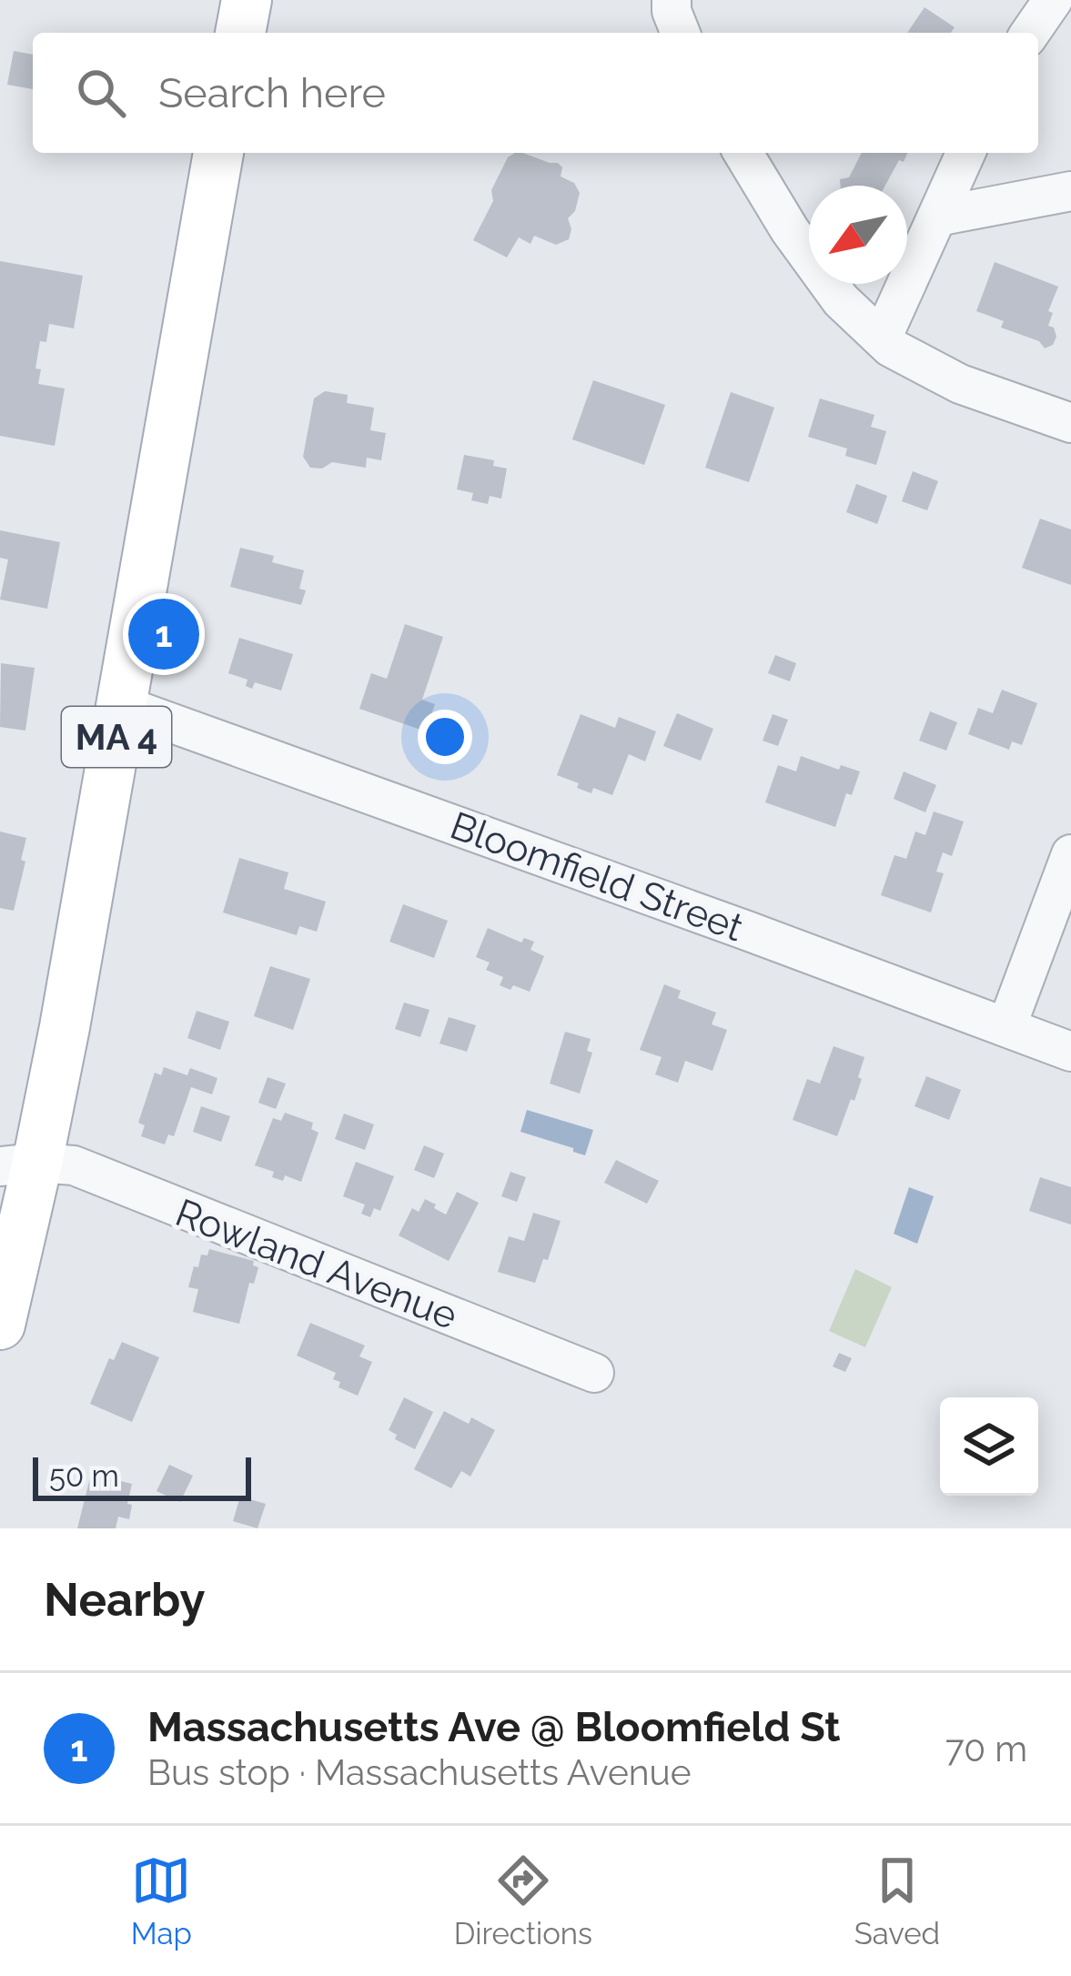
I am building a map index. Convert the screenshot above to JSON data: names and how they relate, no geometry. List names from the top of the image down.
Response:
{
  "streets": {
    "main road": ["MA 4"],
    "street": ["Bloomfield Street", "Rowland Avenue"]
  },
  "crossings": [
    ["MA 4", "Bloomfield Street"],
    ["MA 4", "Rowland Avenue"]
  ],
  "scale_bar": "50 m",
  "north": "bottom left",
  "page": {
    "search": "Search here",
    "pins": "1",
    "scale": "50 m",
    "heading": "Nearby",
    "list": [
      {
        "mark": "1",
        "name": "Massachusetts Ave @ Bloomfield St",
        "note": "Bus stop · Massachusetts Avenue",
        "value": "70 m"
      }
    ],
    "nav": ["Map", "Directions", "Saved"]
  }
}
